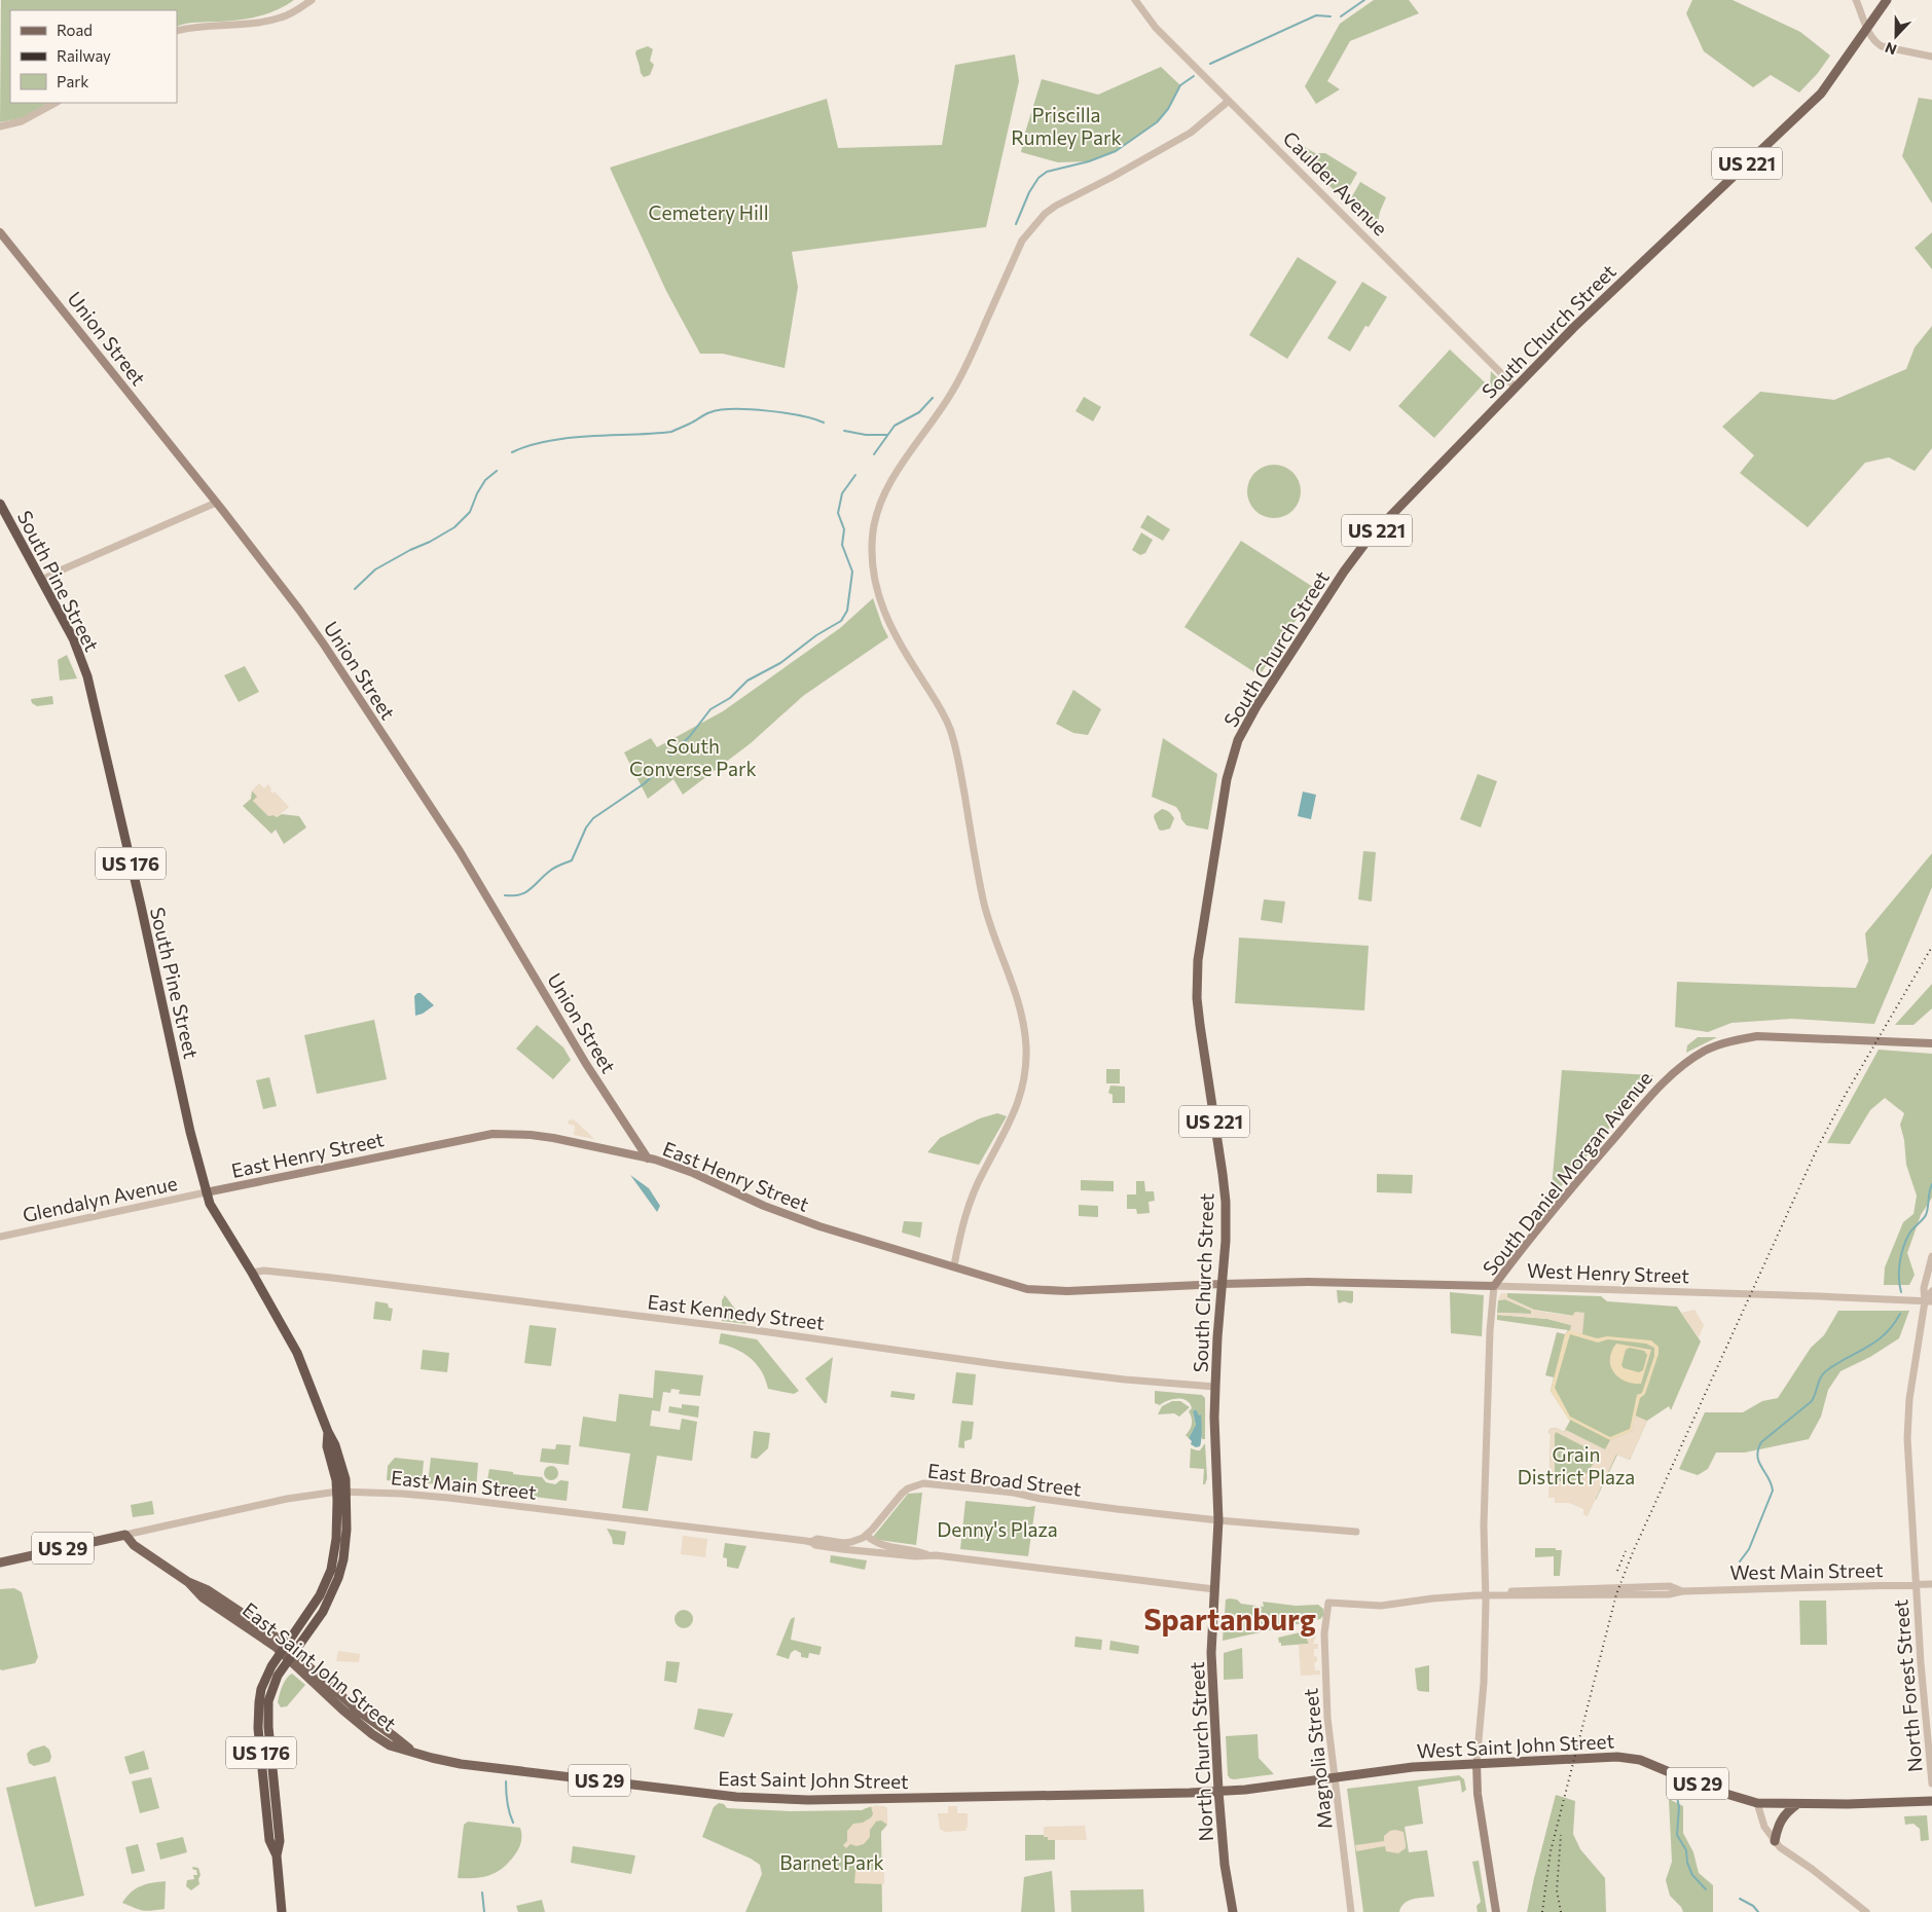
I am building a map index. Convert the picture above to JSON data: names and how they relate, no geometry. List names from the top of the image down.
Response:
{
  "streets": {
    "highway": ["South Pine Street", "US 176"],
    "main road": [
      "US 221",
      "South Church Street",
      "Union Street",
      "East Henry Street",
      "South Daniel Morgan Avenue",
      "West Henry Street",
      "East Main Street",
      "US 29",
      "East Saint John Street",
      "West Saint John Street",
      "North Church Street"
    ],
    "street": [
      "Caulder Avenue",
      "Glendalyn Avenue",
      "East Kennedy Street",
      "East Broad Street",
      "West Main Street",
      "North Forest Street",
      "Magnolia Street"
    ]
  },
  "crossings": [
    ["Caulder Avenue", "South Church Street"],
    ["South Church Street", "East Henry Street"],
    ["South Church Street", "West Henry Street"],
    ["South Church Street", "East Kennedy Street"],
    ["South Church Street", "East Broad Street"],
    ["South Church Street", "East Main Street"],
    ["South Church Street", "North Church Street"],
    ["Union Street", "East Henry Street"],
    ["South Pine Street", "US 176"],
    ["South Pine Street", "East Henry Street"],
    ["South Pine Street", "Glendalyn Avenue"],
    ["South Pine Street", "East Kennedy Street"],
    ["South Pine Street", "East Main Street"],
    ["South Pine Street", "East Saint John Street"],
    ["US 176", "East Saint John Street"],
    ["East Henry Street", "Glendalyn Avenue"],
    ["East Henry Street", "West Henry Street"],
    ["South Daniel Morgan Avenue", "West Henry Street"],
    ["South Daniel Morgan Avenue", "West Main Street"],
    ["South Daniel Morgan Avenue", "West Saint John Street"],
    ["West Henry Street", "North Forest Street"],
    ["East Broad Street", "East Main Street"],
    ["East Main Street", "East Saint John Street"],
    ["East Main Street", "North Church Street"],
    ["West Main Street", "North Forest Street"],
    ["West Main Street", "Magnolia Street"],
    ["East Saint John Street", "West Saint John Street"],
    ["East Saint John Street", "North Church Street"],
    ["West Saint John Street", "North Church Street"],
    ["West Saint John Street", "Magnolia Street"]
  ],
  "districts": ["Spartanburg"],
  "parks": [
    "Priscilla Rumley Park",
    "Cemetery Hill",
    "South Converse Park",
    "Grain District Plaza",
    "Denny's Plaza",
    "Barnet Park"
  ],
  "legend": ["Road", "Railway", "Park"],
  "north": "bottom"
}
